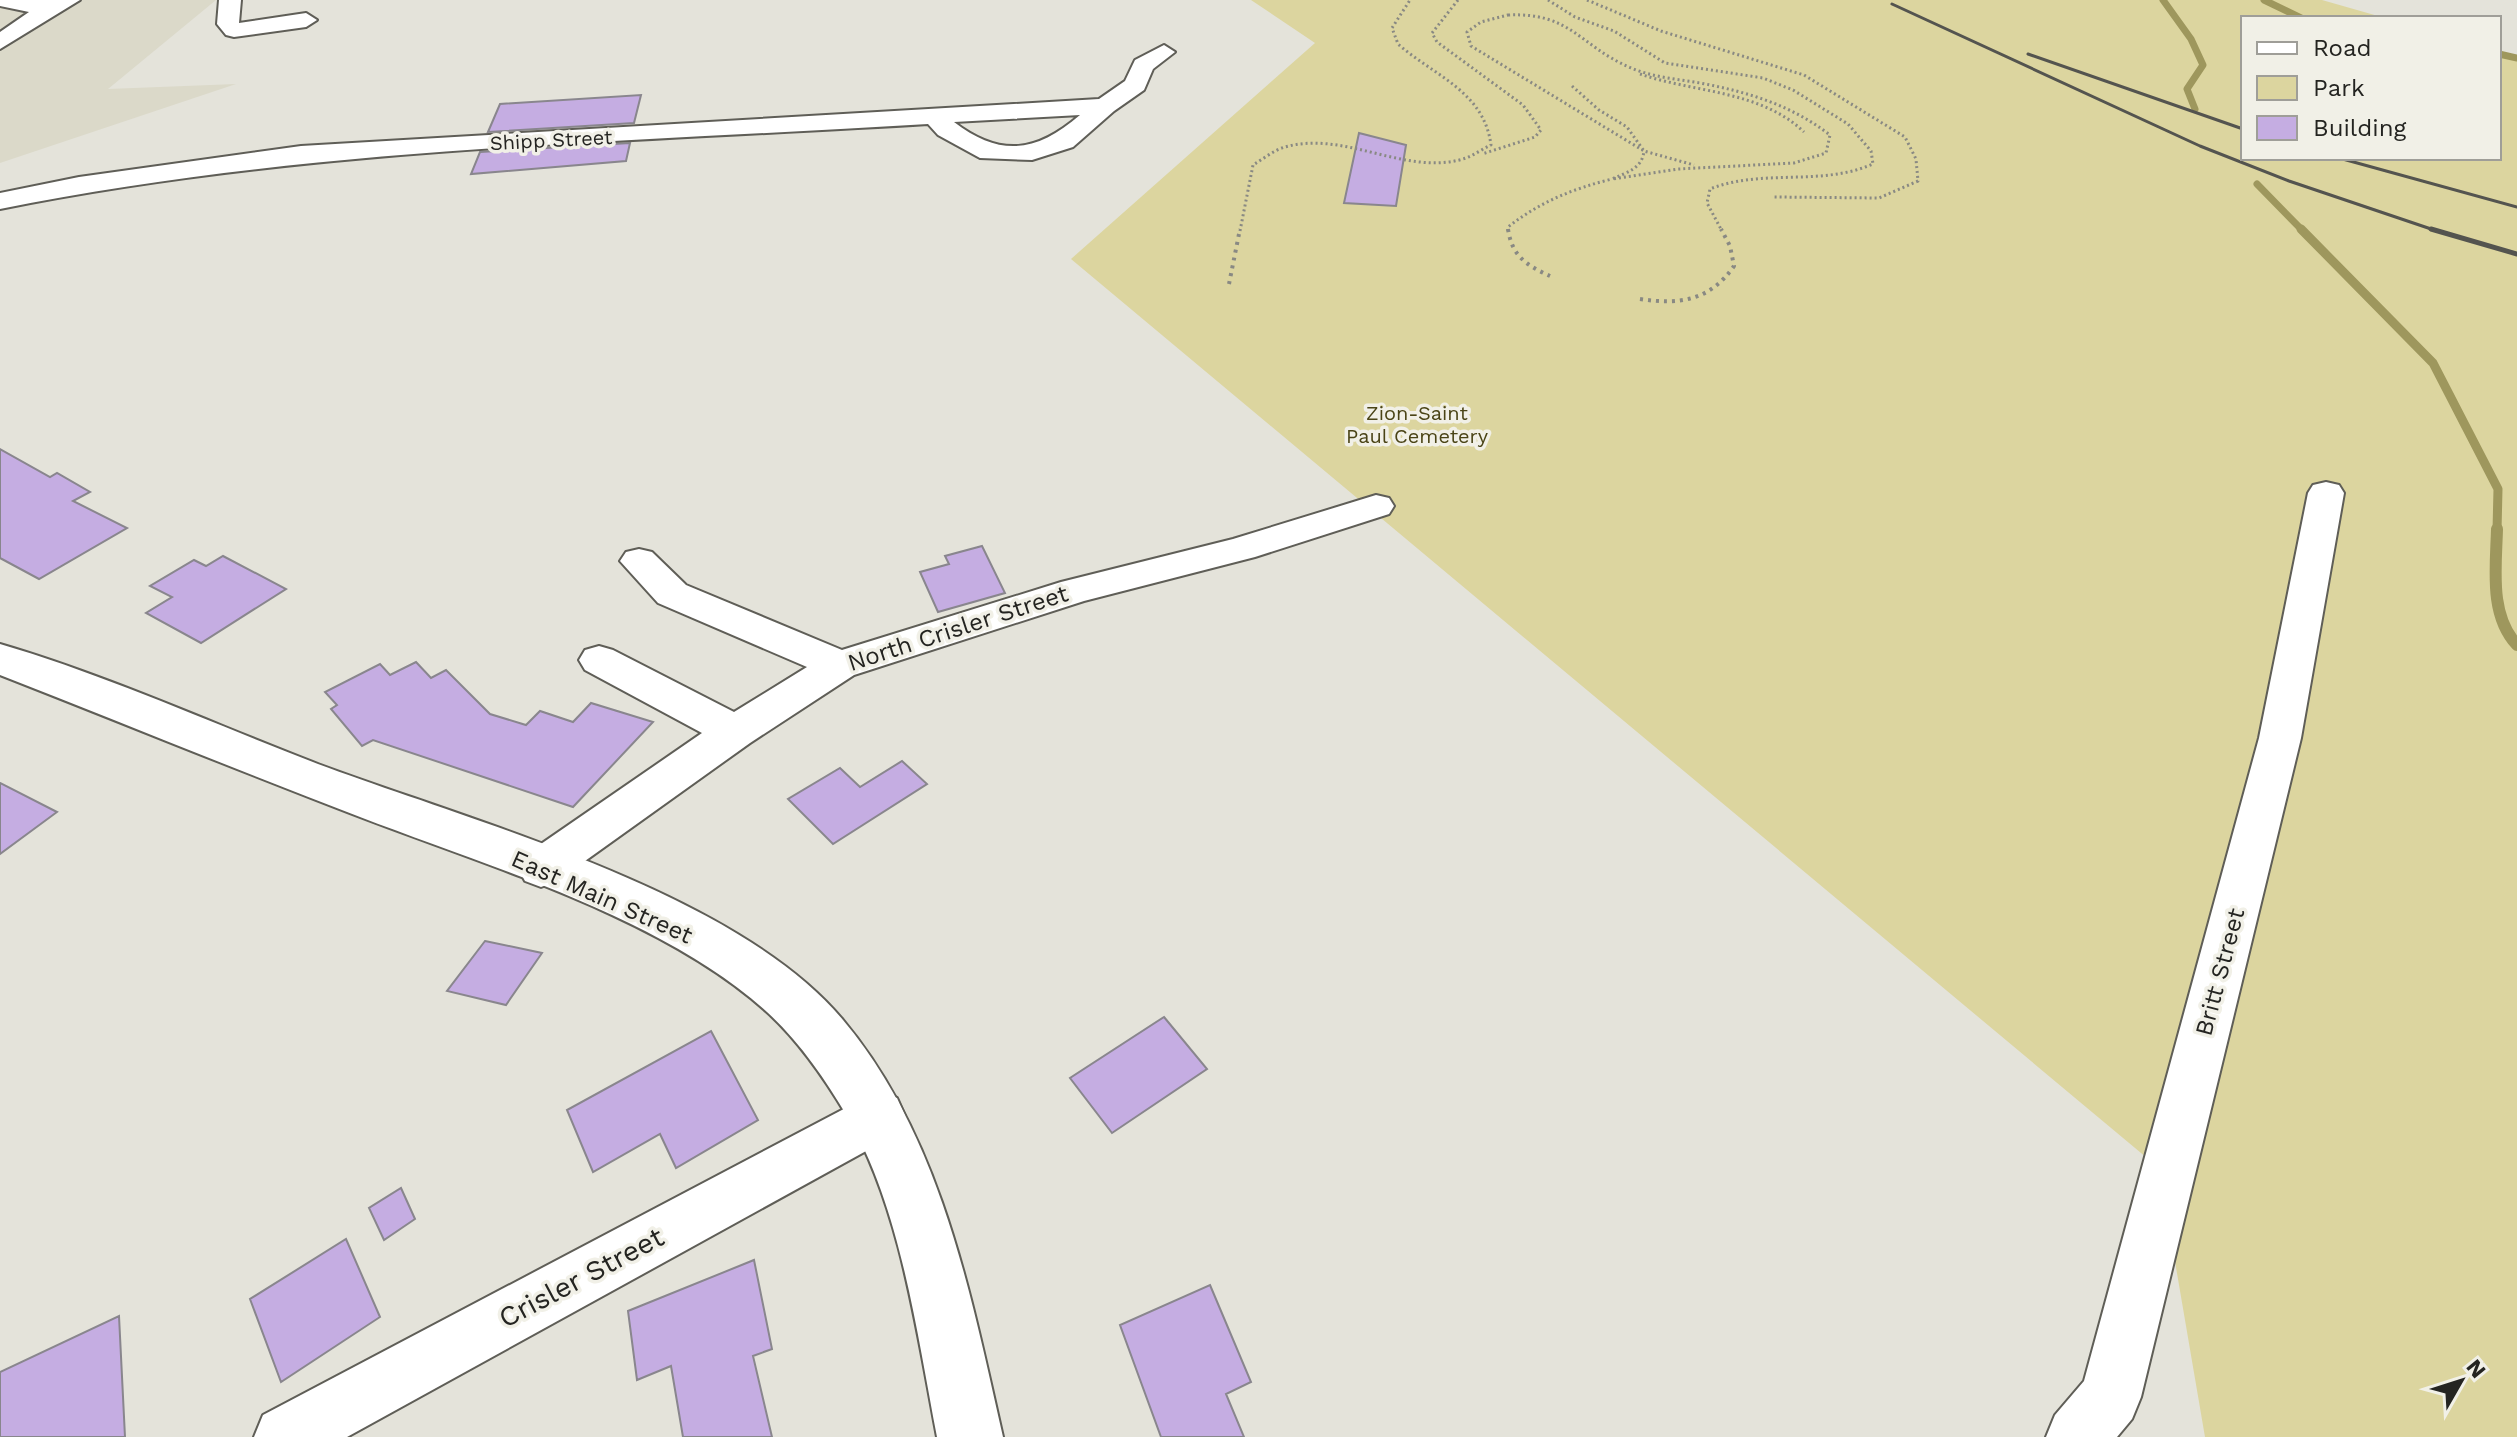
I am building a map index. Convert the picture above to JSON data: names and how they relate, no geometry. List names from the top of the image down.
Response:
{
  "streets": {
    "main road": ["East Main Street"],
    "street": [
      "Shipp Street",
      "North Crisler Street",
      "Britt Street",
      "Crisler Street"
    ]
  },
  "crossings": [
    ["North Crisler Street", "East Main Street"],
    ["East Main Street", "Crisler Street"]
  ],
  "parks": ["Zion-Saint Paul Cemetery"],
  "legend": ["Road", "Park", "Building"],
  "north": "top right"
}
